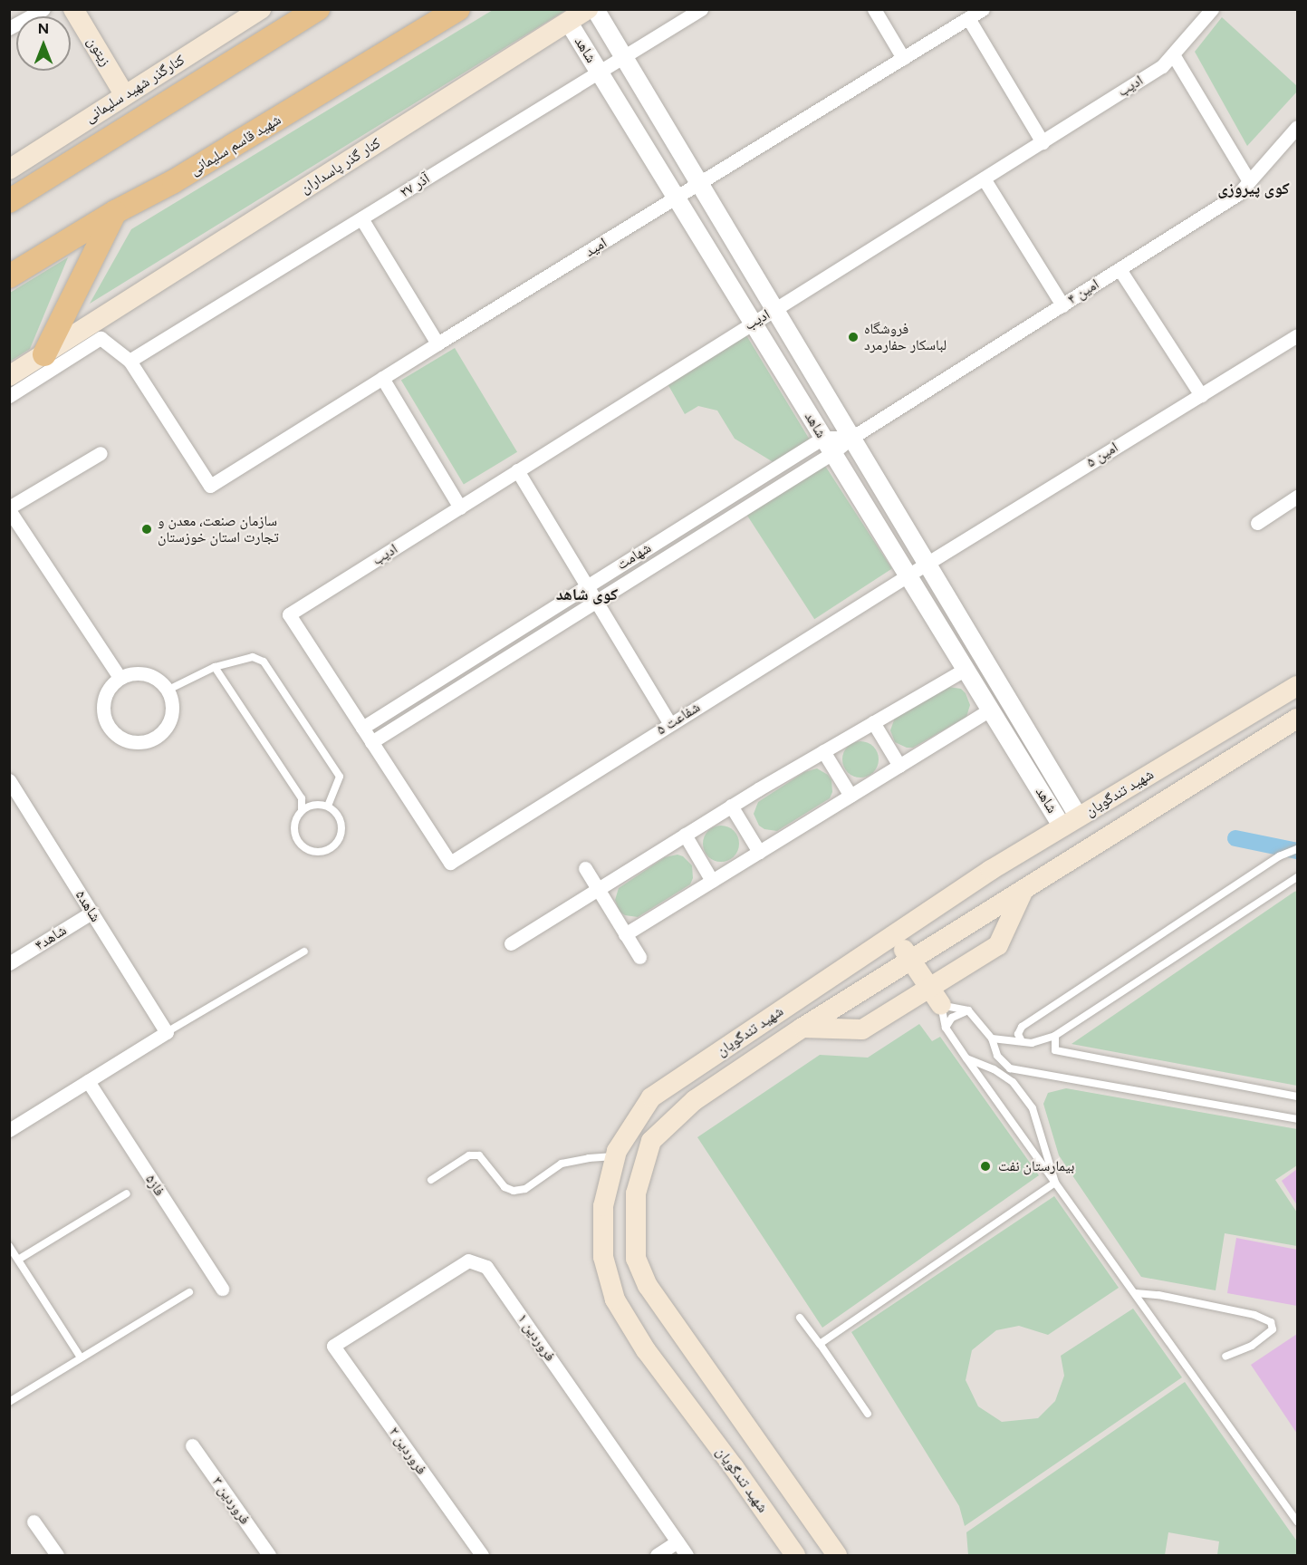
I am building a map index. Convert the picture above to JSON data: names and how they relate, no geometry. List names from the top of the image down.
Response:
{
  "streets": {
    "highway": ["شهید قاسم سلیمانی"],
    "main road": [
      "زیتون",
      "کنارگذر شهید سلیمانی",
      "کنار گذر پاسداران",
      "شهید تندگویان"
    ],
    "street": [
      "شاهد",
      "ادیب",
      "آذر ۲۷",
      "امید",
      "امین ۴",
      "امین ۵",
      "شهامت",
      "شفاعت ۵",
      "شاهد۵",
      "شاهد۴",
      "فاز۵",
      "فروردین ۱",
      "فروردین ۲",
      "فروردین ۳"
    ]
  },
  "crossings": [
    ["شاهد", "ادیب"],
    ["شاهد", "کنار گذر پاسداران"],
    ["شاهد", "آذر ۲۷"],
    ["شاهد", "امید"],
    ["شاهد", "امین ۴"],
    ["شاهد", "امین ۵"],
    ["شاهد", "شهامت"],
    ["شاهد", "شفاعت ۵"],
    ["شاهد", "شهید تندگویان"],
    ["زیتون", "کنارگذر شهید سلیمانی"],
    ["ادیب", "شهامت"],
    ["آذر ۲۷", "امید"],
    ["امین ۴", "شهامت"],
    ["امین ۵", "شفاعت ۵"],
    ["شهامت", "شفاعت ۵"],
    ["شاهد۵", "شاهد۴"],
    ["فروردین ۱", "فروردین ۲"]
  ],
  "districts": ["کوی پیروزی", "کوی شاهد"],
  "places": ["فروشگاه لباسکار حفارمرد", "سازمان صنعت، معدن و تجارت استان خوزستان", "بیمارستان نفت"],
  "north": "top"
}
